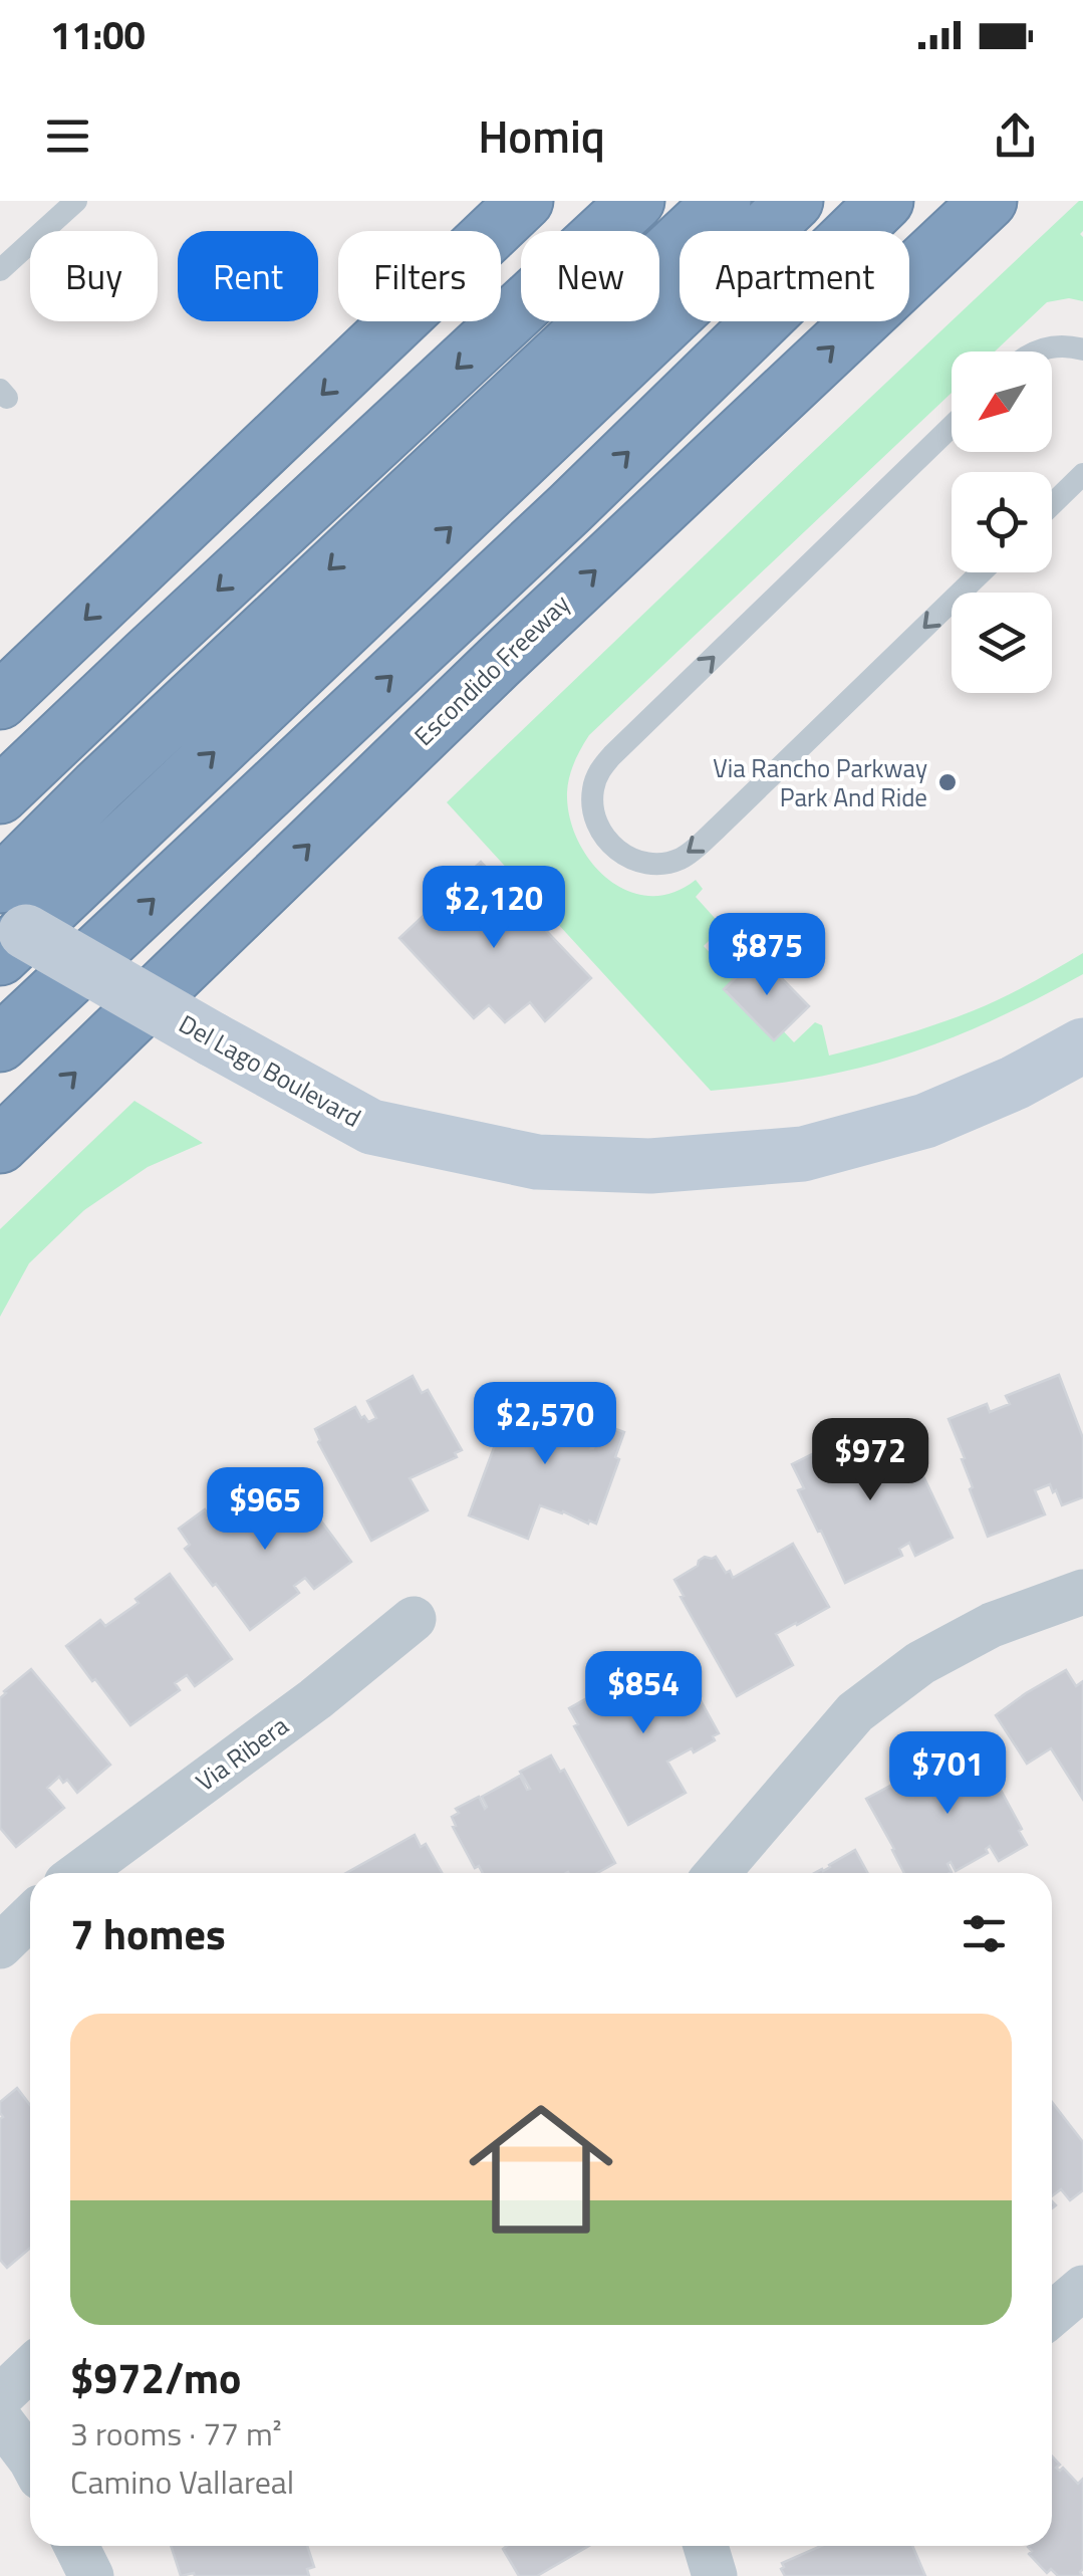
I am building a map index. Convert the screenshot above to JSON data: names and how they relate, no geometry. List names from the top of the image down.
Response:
{
  "streets": {
    "highway": ["Escondido Freeway"],
    "main road": ["Del Lago Boulevard"],
    "street": ["Via Ribera"]
  },
  "places": ["Via Rancho Parkway Park And Ride"],
  "north": "bottom left",
  "page": {
    "status": "11:00",
    "header": "Homiq",
    "chip": [
      "Buy",
      "Rent",
      "Filters",
      "New",
      "Apartment"
    ],
    "price": [
      "$2,120",
      "$875",
      "$2,570",
      "$972",
      "$965",
      "$854",
      "$701"
    ],
    "heading": "7 homes",
    "list": [
      {
        "name": "$972/mo",
        "note": "3 rooms · 77 m² · Camino Vallareal"
      }
    ]
  }
}
